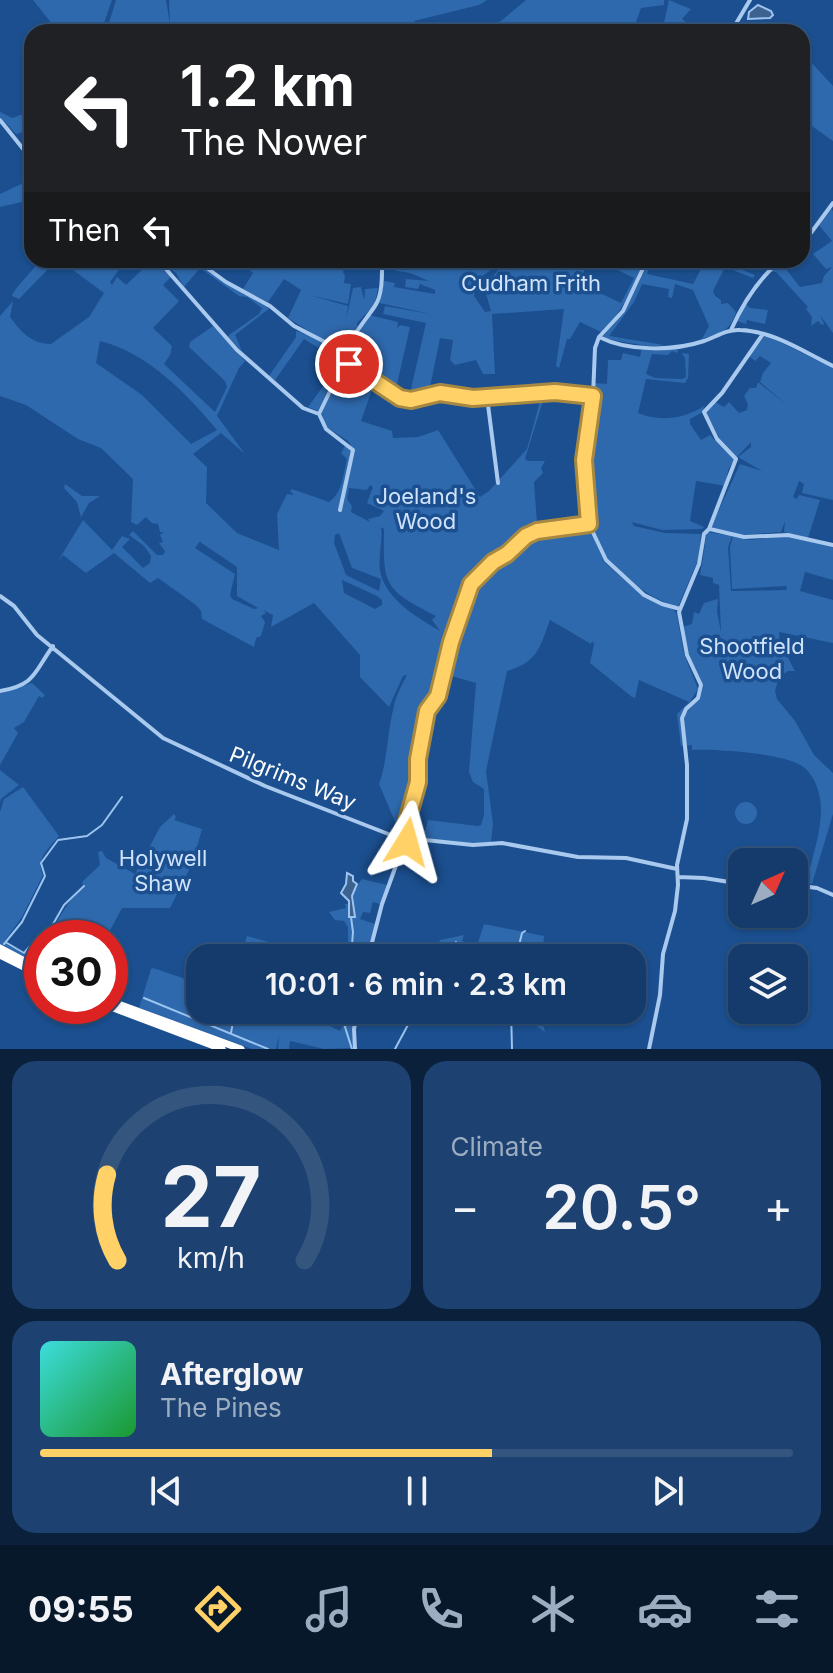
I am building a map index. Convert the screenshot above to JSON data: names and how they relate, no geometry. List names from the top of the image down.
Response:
{
  "streets": {
    "street": ["Pilgrims Way"]
  },
  "parks": [
    "Cudham Frith",
    "Joeland's Wood",
    "Shootfield Wood",
    "Holywell Shaw"
  ],
  "north": "top right",
  "page": {
    "turn": ["1.2 km", "The Nower"],
    "then": "Then",
    "limit": "30",
    "trip": "10:01 · 6 min · 2.3 km",
    "tile": "Climate",
    "heat": ["−", "20.5°", "+"],
    "song": ["Afterglow", "The Pines"],
    "tabs": "09:55",
    "gauge": ["27", "km/h"]
  }
}
